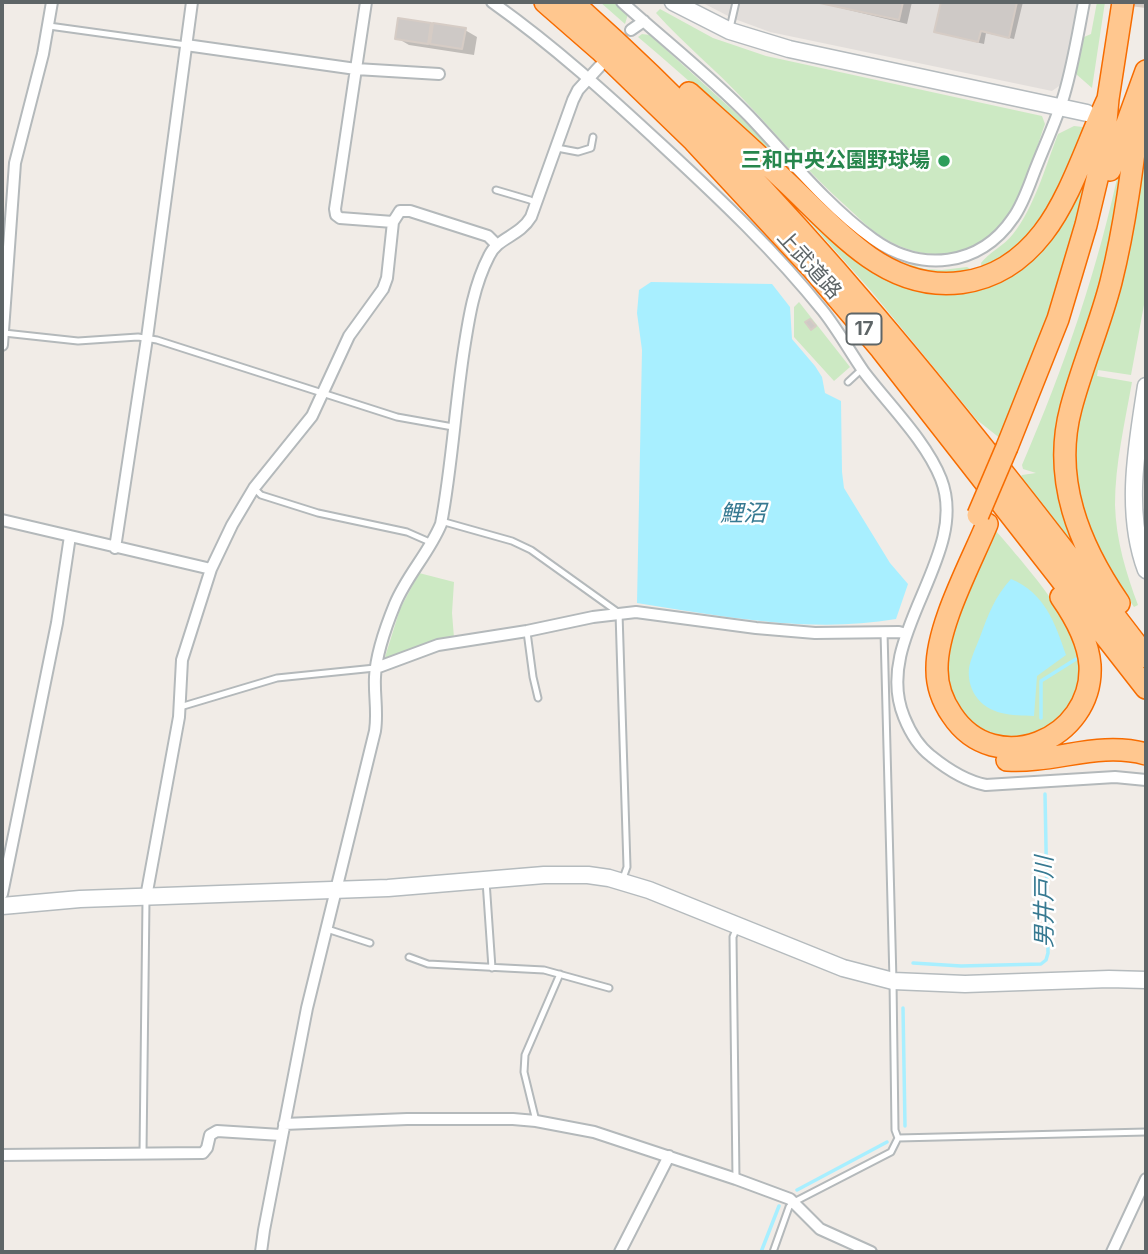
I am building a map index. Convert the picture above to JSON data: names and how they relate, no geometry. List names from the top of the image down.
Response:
{
  "streets": {
    "highway": ["上武道路", "17"]
  },
  "water": ["鯉沼", "男井戸川"],
  "places": ["三和中央公園野球場"]
}
